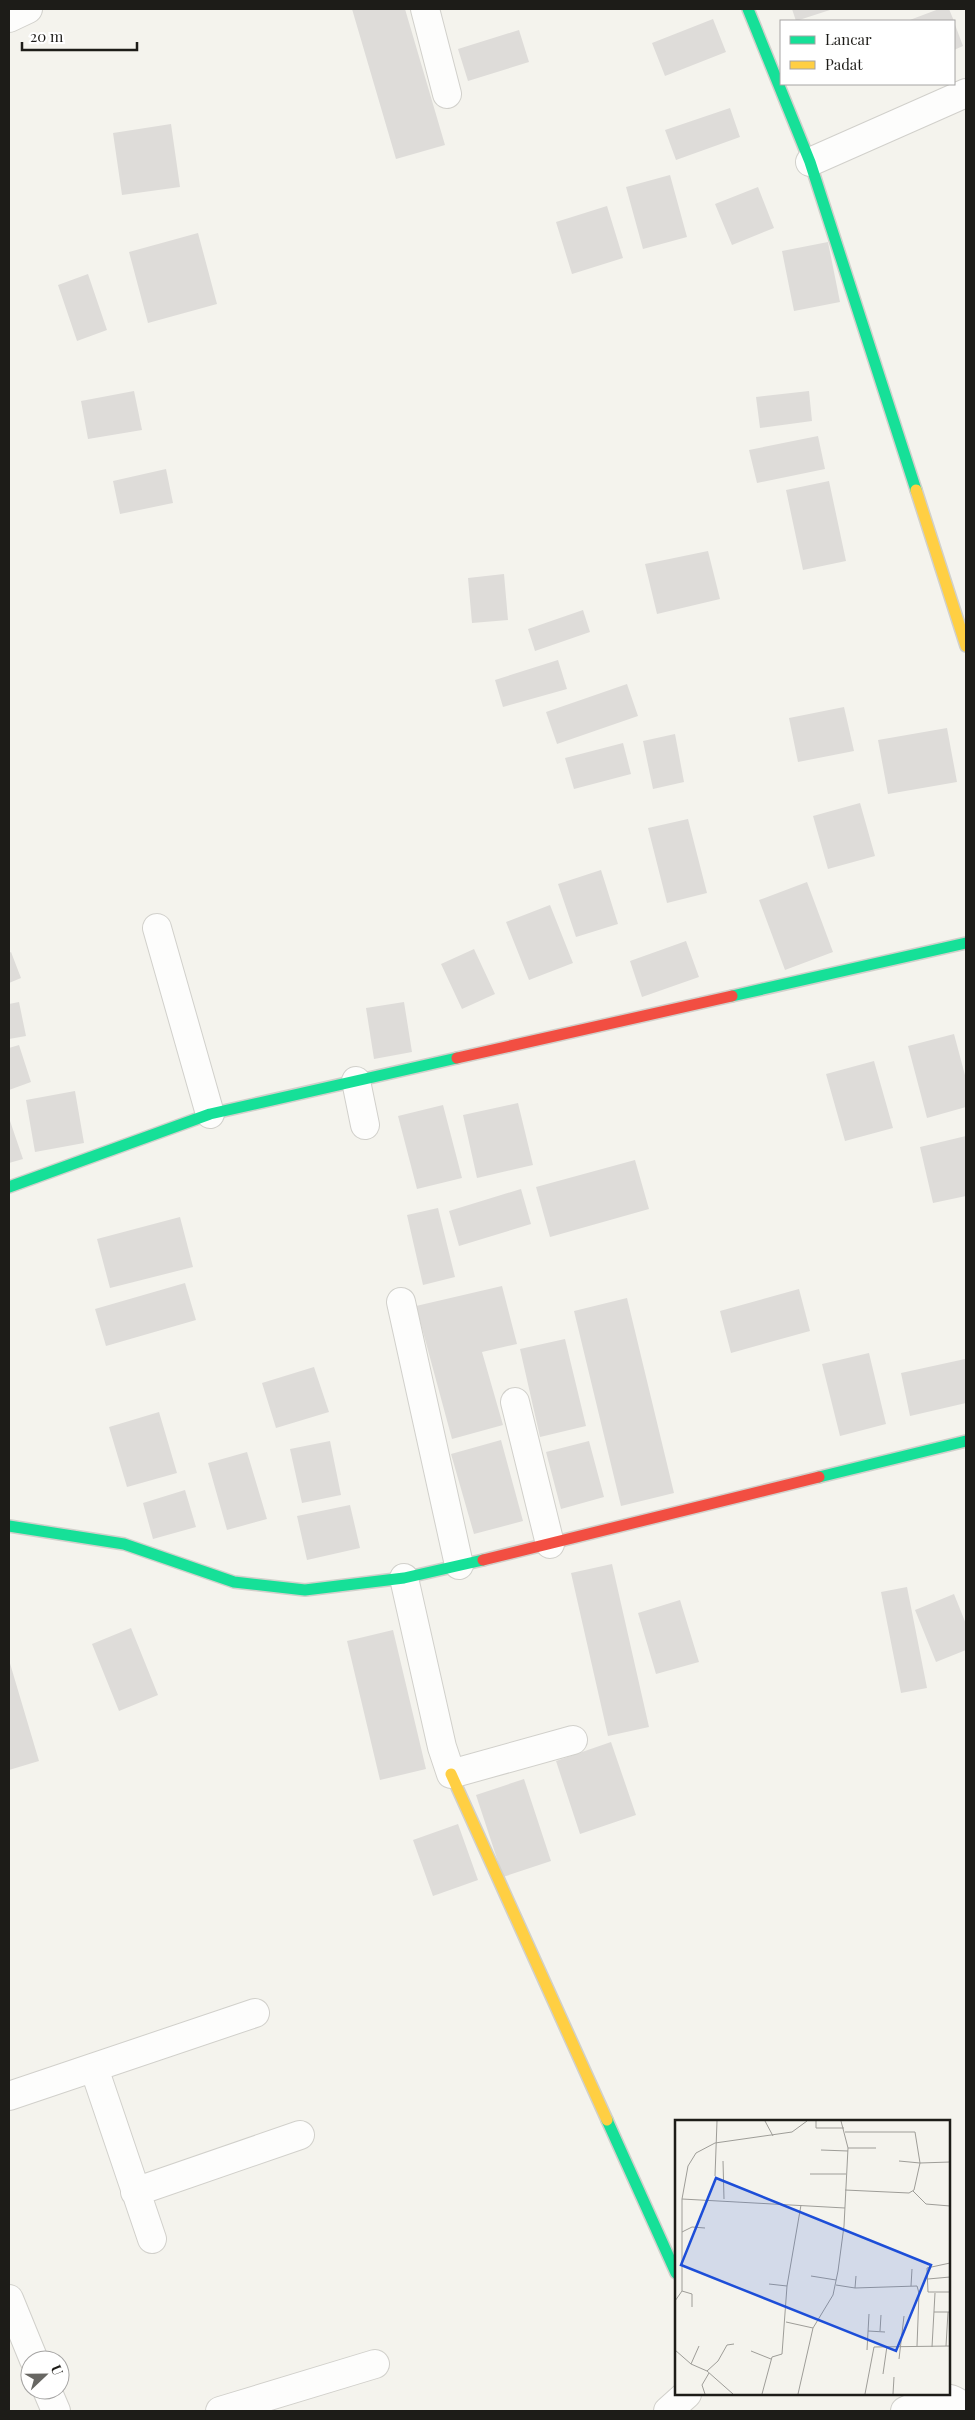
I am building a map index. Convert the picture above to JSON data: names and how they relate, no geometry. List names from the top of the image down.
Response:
{
  "legend": ["Lancar", "Padat"],
  "scale_bar": "20 m",
  "north": "right"
}
